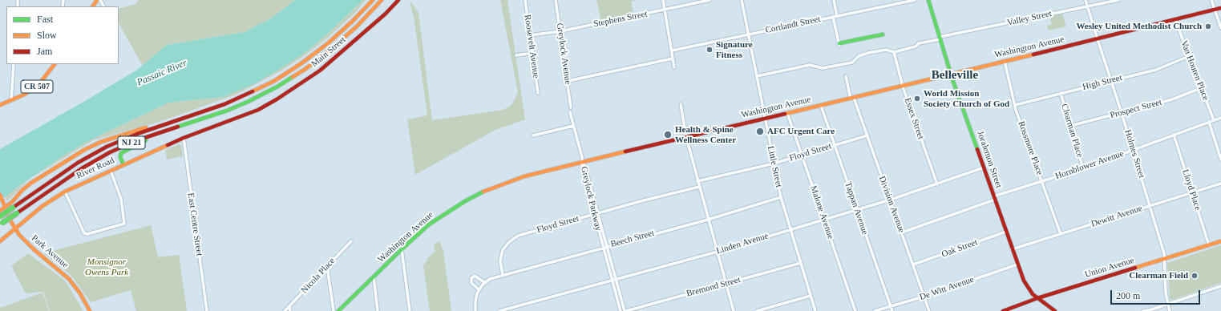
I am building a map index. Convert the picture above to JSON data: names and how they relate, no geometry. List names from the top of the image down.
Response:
{
  "streets": {
    "main road": [
      "Washington Avenue",
      "Main Street",
      "CR 507",
      "NJ 21",
      "Joralemon Street",
      "River Road",
      "Park Avenue",
      "Union Avenue"
    ],
    "street": [
      "Valley Street",
      "Stephens Street",
      "Cortlandt Street",
      "Roosevelt Avenue",
      "Greylock Avenue",
      "Van Houten Place",
      "High Street",
      "Prospect Street",
      "Essex Street",
      "Clearman Place",
      "Rossmore Place",
      "Floyd Street",
      "Holmes Street",
      "Hornblower Avenue",
      "Little Street",
      "Lloyd Place",
      "Greylock Parkway",
      "Division Avenue",
      "Tappan Avenue",
      "Malone Avenue",
      "Dewitt Avenue",
      "East Centre Street",
      "Beech Street",
      "Linden Avenue",
      "Oak Street",
      "Nicola Place",
      "Bremond Street",
      "De Witt Avenue"
    ]
  },
  "crossings": [
    ["Valley Street", "Holmes Street"],
    ["Valley Street", "Joralemon Street"],
    ["Stephens Street", "Roosevelt Avenue"],
    ["Stephens Street", "Greylock Avenue"],
    ["Cortlandt Street", "Little Street"],
    ["Washington Avenue", "Van Houten Place"],
    ["Washington Avenue", "Essex Street"],
    ["Washington Avenue", "Rossmore Place"],
    ["Washington Avenue", "Holmes Street"],
    ["Washington Avenue", "Joralemon Street"],
    ["Washington Avenue", "Little Street"],
    ["Washington Avenue", "Greylock Parkway"],
    ["Washington Avenue", "Division Avenue"],
    ["Washington Avenue", "Tappan Avenue"],
    ["Washington Avenue", "Malone Avenue"],
    ["Main Street", "River Road"],
    ["Van Houten Place", "High Street"],
    ["Van Houten Place", "Prospect Street"],
    ["Van Houten Place", "Hornblower Avenue"],
    ["High Street", "Clearman Place"],
    ["High Street", "Rossmore Place"],
    ["High Street", "Holmes Street"],
    ["Prospect Street", "Clearman Place"],
    ["Prospect Street", "Holmes Street"],
    ["Essex Street", "Linden Avenue"],
    ["Clearman Place", "Hornblower Avenue"],
    ["Rossmore Place", "Hornblower Avenue"],
    ["Rossmore Place", "Dewitt Avenue"],
    ["Floyd Street", "Little Street"],
    ["Floyd Street", "Greylock Parkway"],
    ["Floyd Street", "Division Avenue"],
    ["Floyd Street", "Tappan Avenue"],
    ["Floyd Street", "Malone Avenue"],
    ["Floyd Street", "Beech Street"],
    ["Holmes Street", "Hornblower Avenue"],
    ["Holmes Street", "Dewitt Avenue"],
    ["Holmes Street", "Union Avenue"],
    ["Joralemon Street", "Hornblower Avenue"],
    ["Joralemon Street", "Dewitt Avenue"],
    ["Joralemon Street", "Linden Avenue"],
    ["Joralemon Street", "Oak Street"],
    ["Joralemon Street", "Union Avenue"],
    ["Joralemon Street", "De Witt Avenue"],
    ["Hornblower Avenue", "Lloyd Place"],
    ["Hornblower Avenue", "Division Avenue"],
    ["Little Street", "Beech Street"],
    ["Little Street", "Linden Avenue"],
    ["Little Street", "Bremond Street"],
    ["River Road", "East Centre Street"],
    ["River Road", "Park Avenue"],
    ["Lloyd Place", "Dewitt Avenue"],
    ["Lloyd Place", "Union Avenue"],
    ["Greylock Parkway", "Beech Street"],
    ["Greylock Parkway", "Linden Avenue"],
    ["Greylock Parkway", "Bremond Street"],
    ["Division Avenue", "Linden Avenue"],
    ["Division Avenue", "Oak Street"],
    ["Division Avenue", "De Witt Avenue"],
    ["Tappan Avenue", "Linden Avenue"],
    ["Tappan Avenue", "De Witt Avenue"],
    ["Malone Avenue", "Linden Avenue"]
  ],
  "districts": ["Belleville"],
  "water": ["Passaic River"],
  "parks": ["Monsignor Owens Park"],
  "places": [
    "Wesley United Methodist Church",
    "Signature Fitness",
    "World Mission Society Church of God",
    "AFC Urgent Care",
    "Health & Spine Wellness Center",
    "Clearman Field"
  ],
  "legend": ["Fast", "Slow", "Jam"],
  "scale_bar": "200 m"
}
